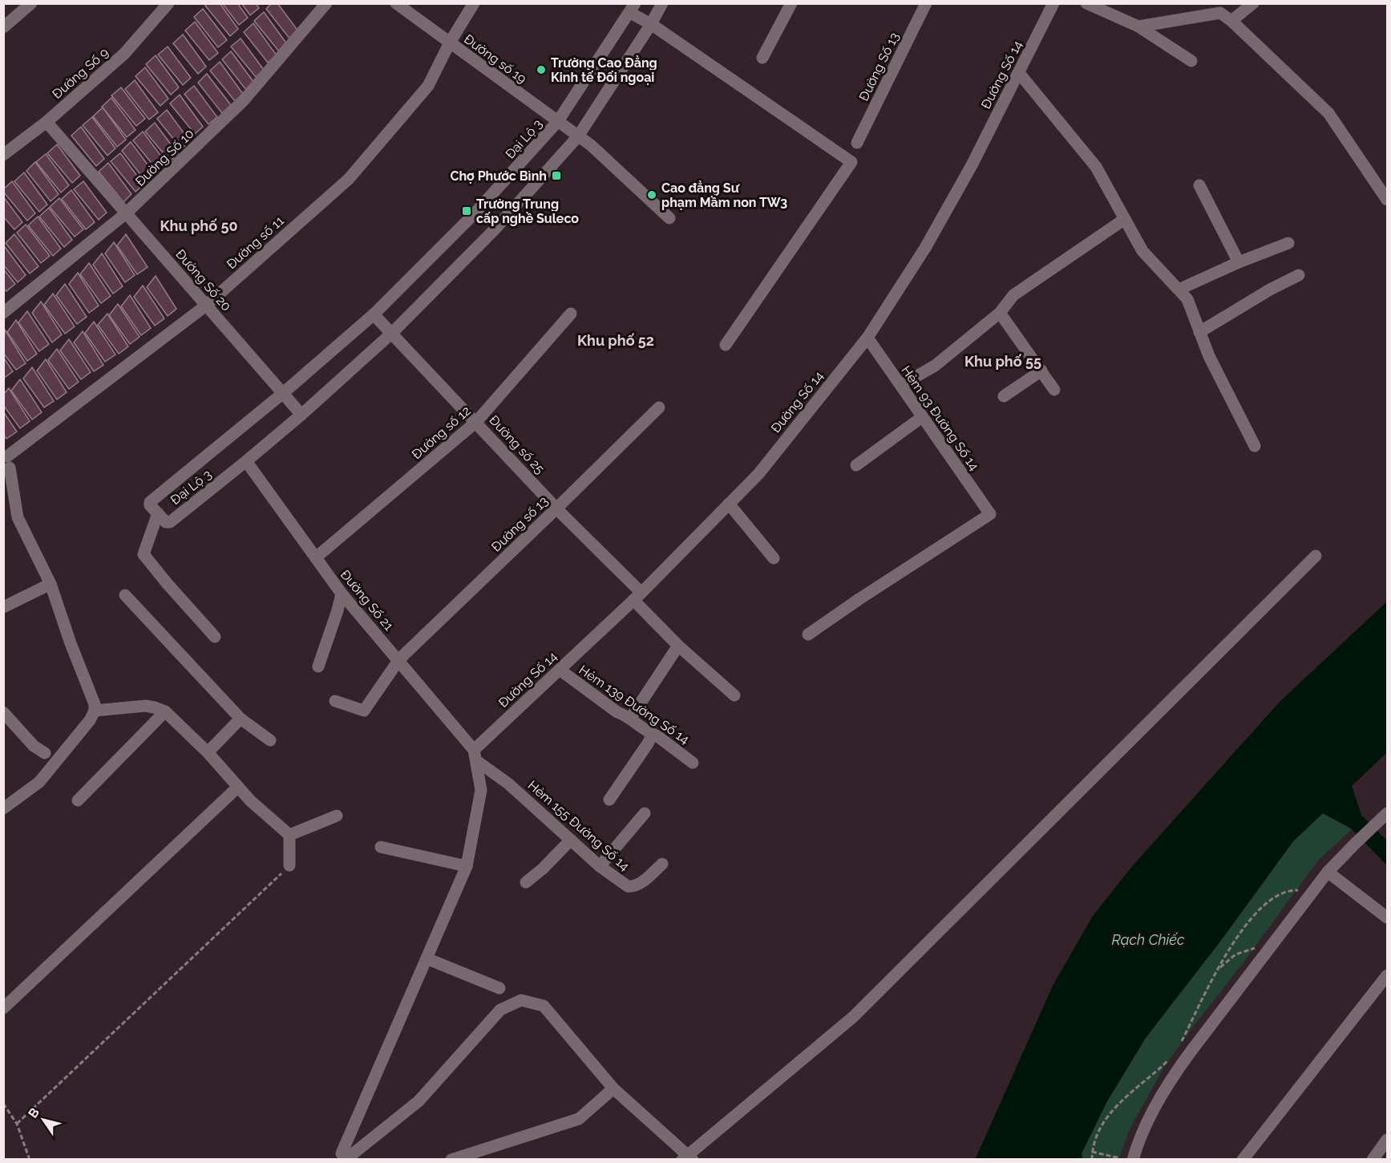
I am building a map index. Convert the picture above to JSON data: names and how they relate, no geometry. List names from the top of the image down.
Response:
{
  "streets": {
    "street": [
      "Đường số 19",
      "Đường Số 13",
      "Đường Số 9",
      "Đường Số 14",
      "Đại Lộ 3",
      "Đường Số 10",
      "Đường số 11",
      "Đường Số 20",
      "Hẻm 93 Đường Số 14",
      "Đường số 12",
      "Đường số 25",
      "Đường số 13",
      "Đường Số 21",
      "Hẻm 139 Đường Số 14",
      "Hẻm 155 Đường Số 14"
    ]
  },
  "crossings": [
    ["Đường số 19", "Đại Lộ 3"],
    ["Đường số 19", "Đường số 11"],
    ["Đường Số 9", "Đường Số 20"],
    ["Đường Số 14", "Hẻm 93 Đường Số 14"],
    ["Đường Số 14", "Đường số 25"],
    ["Đường Số 14", "Đường Số 21"],
    ["Đường Số 14", "Hẻm 139 Đường Số 14"],
    ["Đường Số 14", "Hẻm 155 Đường Số 14"],
    ["Đại Lộ 3", "Đường Số 20"],
    ["Đại Lộ 3", "Đường số 25"],
    ["Đại Lộ 3", "Đường Số 21"],
    ["Đường Số 10", "Đường Số 20"],
    ["Đường số 11", "Đường Số 20"],
    ["Đường số 12", "Đường số 25"],
    ["Đường số 12", "Đường Số 21"],
    ["Đường số 25", "Đường số 13"],
    ["Đường số 13", "Đường Số 21"],
    ["Đường Số 21", "Hẻm 155 Đường Số 14"]
  ],
  "districts": ["Khu phố 50", "Khu phố 52", "Khu phố 55"],
  "water": ["Rạch Chiếc"],
  "places": {
    "other": ["Trường Cao Đẳng Kinh tế Đối ngoại", "Cao đẳng Sư phạm Mầm non TW3"],
    "transit": ["Chợ Phước Bình", "Trường Trung cấp nghề Suleco"]
  },
  "north": "top left"
}
